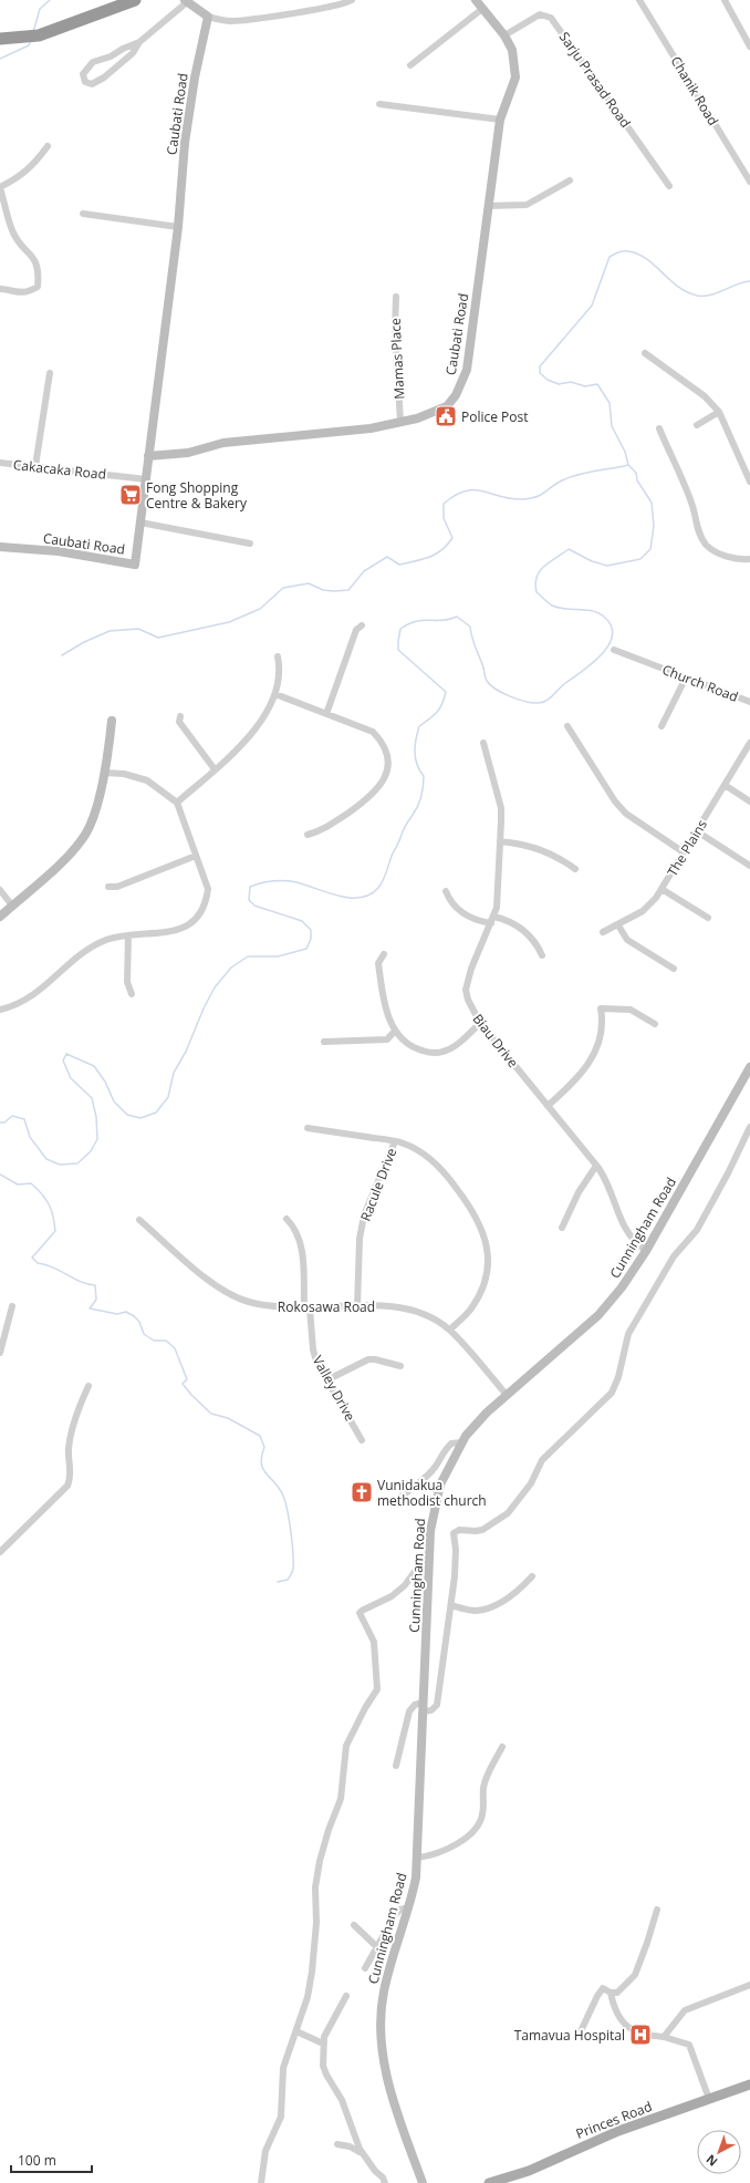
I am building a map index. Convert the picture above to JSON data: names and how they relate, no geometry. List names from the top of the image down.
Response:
{
  "streets": {
    "main road": ["Princes Road"],
    "street": [
      "Sarju Prasad Road",
      "Chanik Road",
      "Caubati Road",
      "Mamas Place",
      "Cakacaka Road",
      "Church Road",
      "The Plains",
      "Biau Drive",
      "Racule Drive",
      "Cunningham Road",
      "Rokosawa Road",
      "Valley Drive"
    ]
  },
  "crossings": [
    ["Sarju Prasad Road", "Caubati Road"],
    ["Caubati Road", "Mamas Place"],
    ["Caubati Road", "Cakacaka Road"],
    ["Biau Drive", "Cunningham Road"],
    ["Racule Drive", "Rokosawa Road"],
    ["Cunningham Road", "Rokosawa Road"],
    ["Rokosawa Road", "Valley Drive"]
  ],
  "places": {
    "public building": ["Police Post"],
    "supermarket": ["Fong Shopping Centre & Bakery"],
    "church": ["Vunidakua methodist church"],
    "hospital": ["Tamavua Hospital"]
  },
  "scale_bar": "100 m",
  "north": "bottom left"
}
